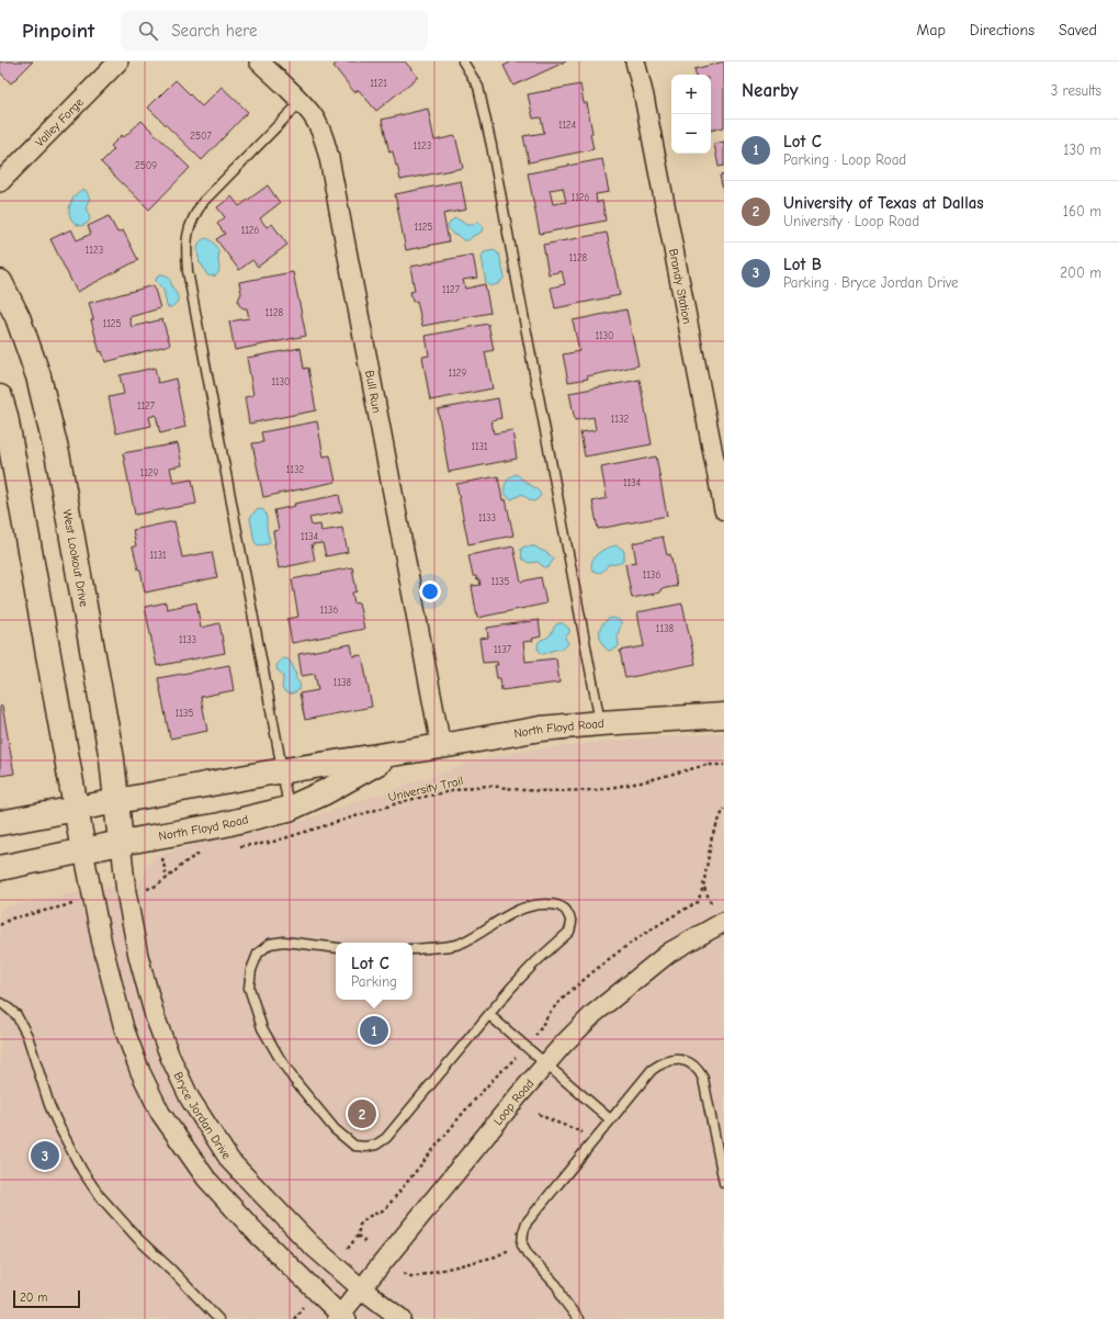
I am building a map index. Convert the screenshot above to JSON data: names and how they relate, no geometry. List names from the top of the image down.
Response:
{
  "streets": {
    "street": [
      "Valley Forge",
      "Brandy Station",
      "Bull Run",
      "West Lookout Drive",
      "North Floyd Road",
      "Loop Road",
      "Bryce Jordan Drive"
    ],
    "path": ["University Trail"]
  },
  "crossings": [
    ["Bull Run", "North Floyd Road"],
    ["West Lookout Drive", "North Floyd Road"],
    ["West Lookout Drive", "Bryce Jordan Drive"],
    ["North Floyd Road", "Bryce Jordan Drive"],
    ["Loop Road", "Bryce Jordan Drive"]
  ],
  "house_numbers": [
    "1121",
    "1124",
    "2507",
    "1123",
    "2509",
    "1126",
    "1125",
    "1126",
    "1123",
    "1128",
    "1127",
    "1128",
    "1125",
    "1130",
    "1129",
    "1130",
    "1127",
    "1132",
    "1131",
    "1132",
    "1129",
    "1134",
    "1133",
    "1134",
    "1131",
    "1136",
    "1135",
    "1136",
    "1138",
    "1133",
    "1137",
    "1138",
    "1135"
  ],
  "scale_bar": "20 m",
  "page": {
    "header": "Pinpoint",
    "search": "Search here",
    "nav": ["Map", "Directions", "Saved"],
    "heading": ["Nearby", "3 results"],
    "map_buttons": ["+", "−"],
    "list": [
      {
        "mark": "1",
        "name": "Lot C",
        "note": "Parking · Loop Road",
        "value": "130 m"
      },
      {
        "mark": "2",
        "name": "University of Texas at Dallas",
        "note": "University · Loop Road",
        "value": "160 m"
      },
      {
        "mark": "3",
        "name": "Lot B",
        "note": "Parking · Bryce Jordan Drive",
        "value": "200 m"
      }
    ],
    "popup": ["Lot C", "Parking"],
    "pins": ["1", "2", "3"],
    "scale": "20 m"
  }
}
